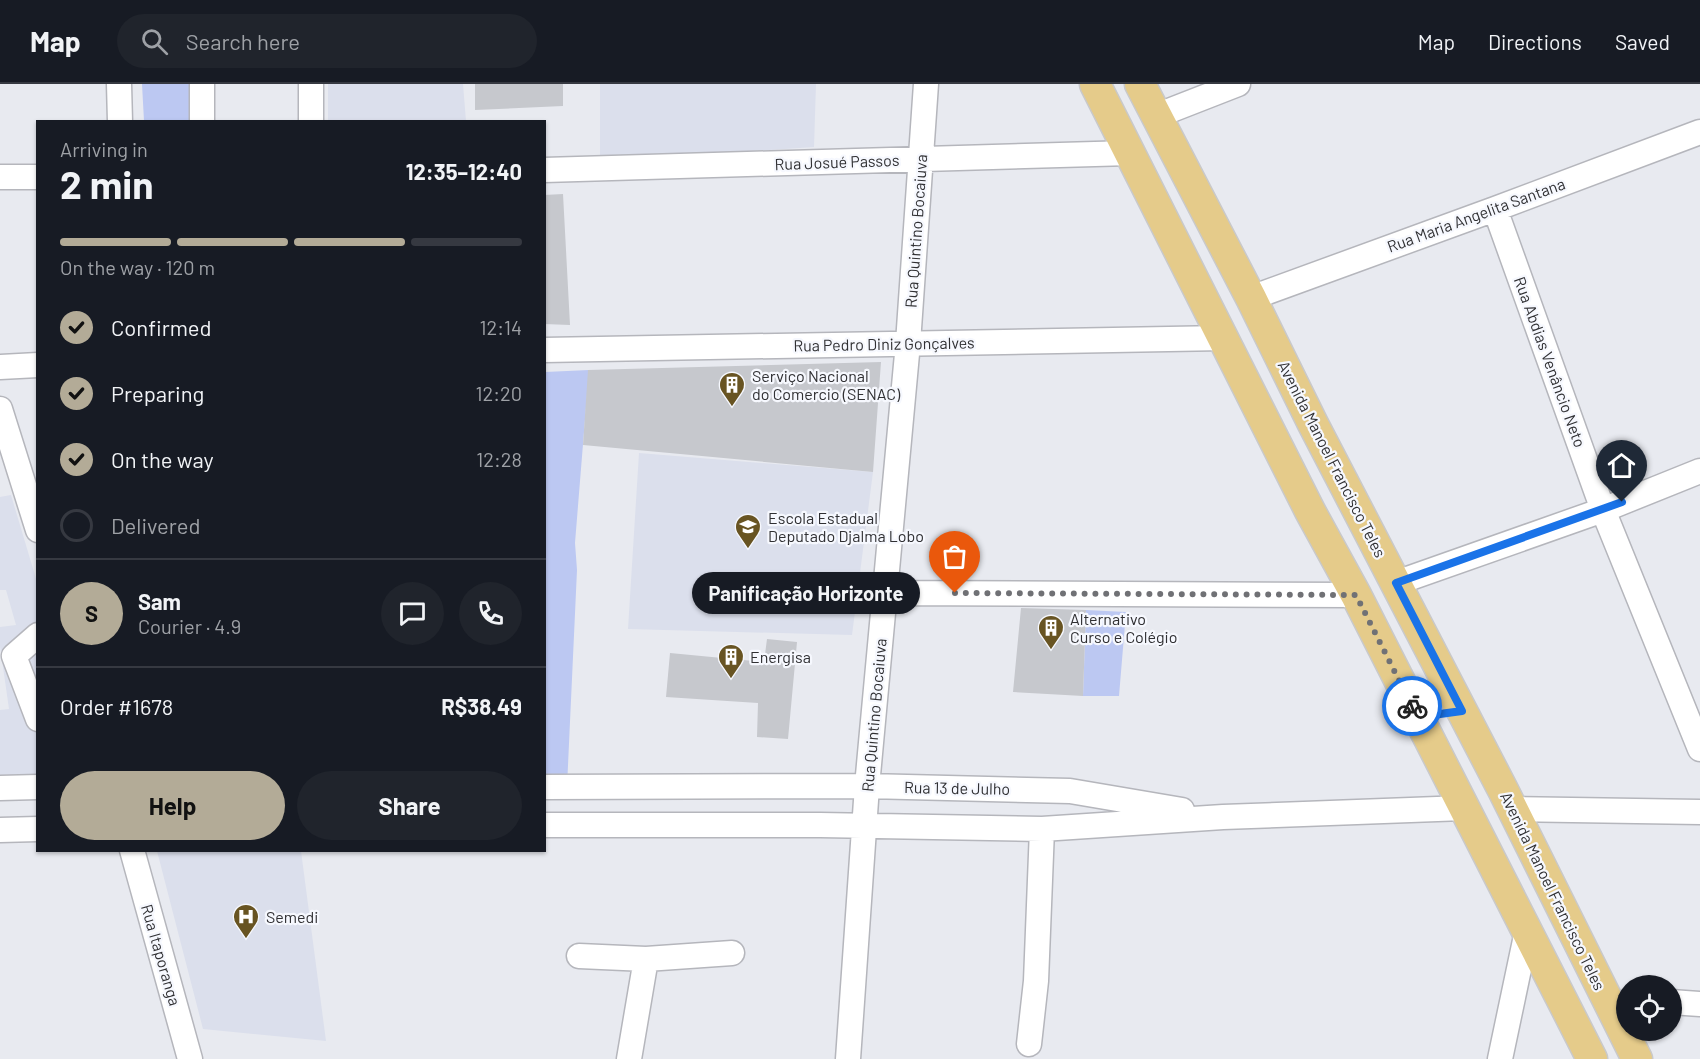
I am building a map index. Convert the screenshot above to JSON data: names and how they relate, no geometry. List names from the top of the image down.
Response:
{
  "streets": {
    "main road": ["Avenida Manoel Francisco Teles"],
    "street": [
      "Rua Josué Passos",
      "Rua Maria Angelita Santana",
      "Rua Quintino Bocaiuva",
      "Rua Pedro Diniz Gonçalves",
      "Rua Abdias Venâncio Neto",
      "Rua 13 de Julho",
      "Rua Itaporanga"
    ]
  },
  "crossings": [
    ["Rua Josué Passos", "Rua Quintino Bocaiuva"],
    ["Rua Maria Angelita Santana", "Rua Abdias Venâncio Neto"],
    ["Rua Maria Angelita Santana", "Avenida Manoel Francisco Teles"],
    ["Rua Quintino Bocaiuva", "Rua Pedro Diniz Gonçalves"],
    ["Rua Quintino Bocaiuva", "Rua 13 de Julho"]
  ],
  "places": {
    "building": ["Serviço Nacional do Comercio (SENAC)", "Alternativo Curso e Colégio", "Energisa"],
    "school or university": ["Escola Estadual Deputado Djalma Lobo"],
    "other": ["Panificação Horizonte"],
    "hospital": ["Semedi"]
  },
  "page": {
    "header": "Map",
    "search": "Search here",
    "nav": ["Map", "Directions", "Saved"],
    "heading": ["2 min", "Arriving in", "12:35–12:40"],
    "panel": [
      "Sam",
      "Courier · 4.9",
      "Order #1678",
      "R$38.49"
    ],
    "bar": "On the way · 120 m",
    "list": [
      ["Confirmed", "12:14"],
      ["Preparing", "12:20"],
      ["On the way", "12:28"],
      "Delivered"
    ],
    "bubble": "Panificação Horizonte",
    "round": "S",
    "buttons": ["Help", "Share"]
  }
}
